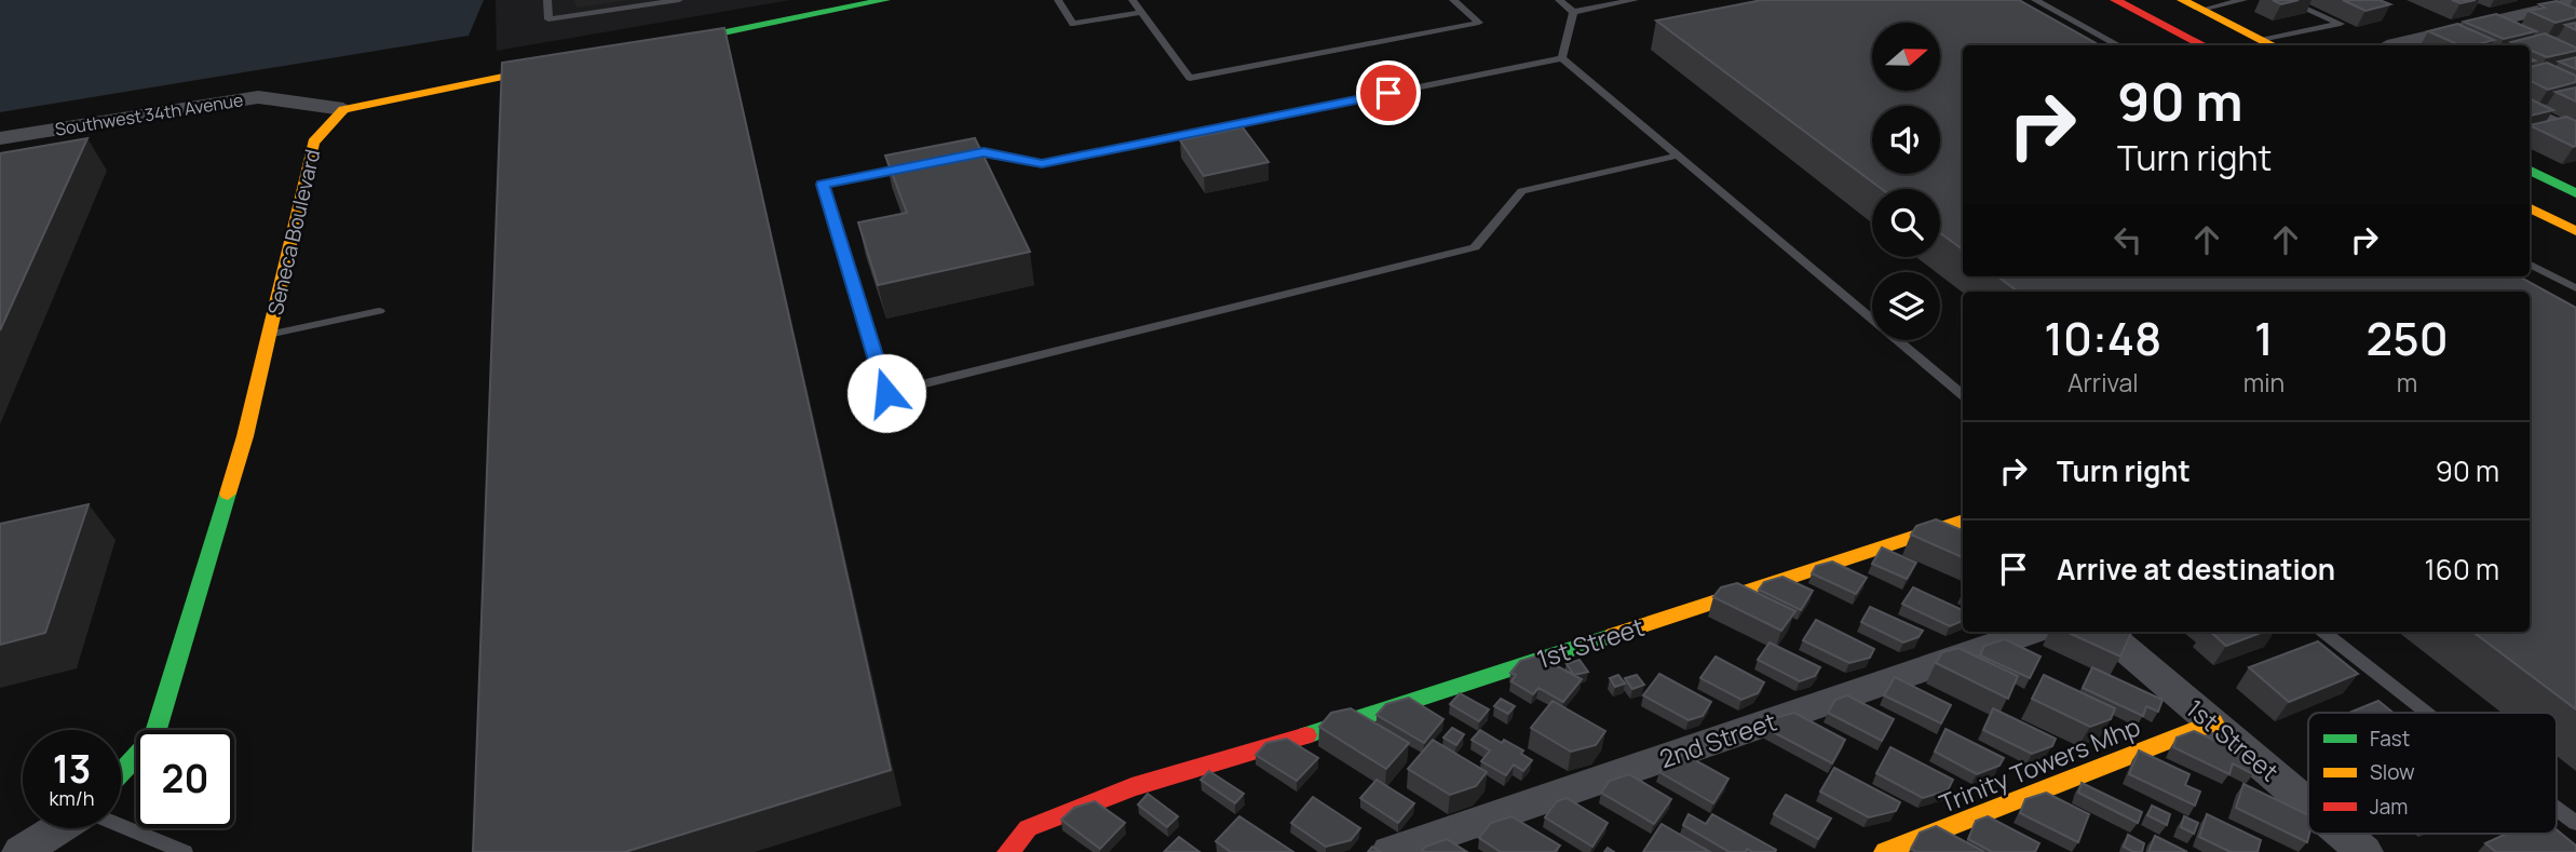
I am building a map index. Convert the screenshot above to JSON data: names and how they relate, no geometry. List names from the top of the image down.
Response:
{
  "streets": {
    "street": [
      "Southwest 34th Avenue",
      "Seneca Boulevard",
      "1st Street",
      "2nd Street",
      "Trinity Towers Mhp"
    ]
  },
  "crossings": [
    ["Southwest 34th Avenue", "Seneca Boulevard"],
    ["1st Street", "Trinity Towers Mhp"]
  ],
  "legend": ["Fast", "Slow", "Jam"],
  "north": "right",
  "page": {
    "turn": ["90 m", "Turn right"],
    "eta": [
      "10:48",
      "Arrival",
      "1",
      "min",
      "250",
      "m"
    ],
    "list": [
      {
        "name": "Turn right",
        "value": "90 m"
      },
      {
        "name": "Arrive at destination",
        "value": "160 m"
      }
    ],
    "speed": "13 km/h",
    "limit": "20"
  }
}
